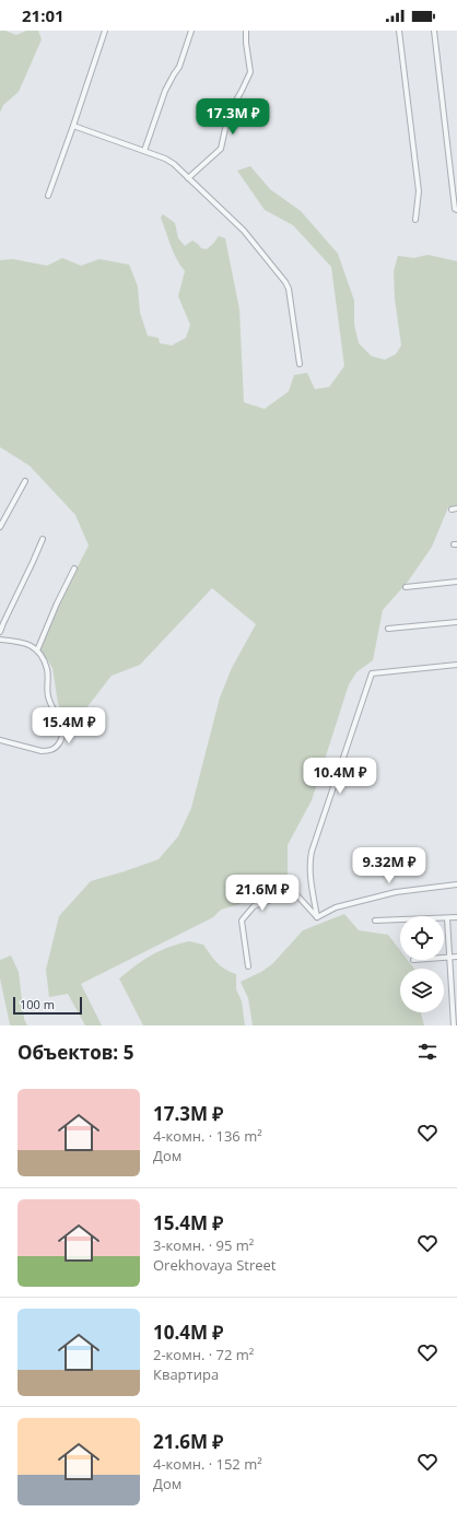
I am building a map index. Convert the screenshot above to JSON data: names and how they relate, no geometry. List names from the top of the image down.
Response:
{
  "scale_bar": "100 m",
  "page": {
    "status": "21:01",
    "price": [
      "17.3M ₽",
      "15.4M ₽",
      "10.4M ₽",
      "9.32M ₽",
      "21.6M ₽"
    ],
    "scale": "100 m",
    "heading": "Объектов: 5",
    "list": [
      {
        "name": "17.3M ₽",
        "note": "4-комн. · 136 m² · Дом"
      },
      {
        "name": "15.4M ₽",
        "note": "3-комн. · 95 m² · Orekhovaya Street"
      },
      {
        "name": "10.4M ₽",
        "note": "2-комн. · 72 m² · Квартира"
      },
      {
        "name": "21.6M ₽",
        "note": "4-комн. · 152 m² · Дом"
      }
    ]
  }
}
